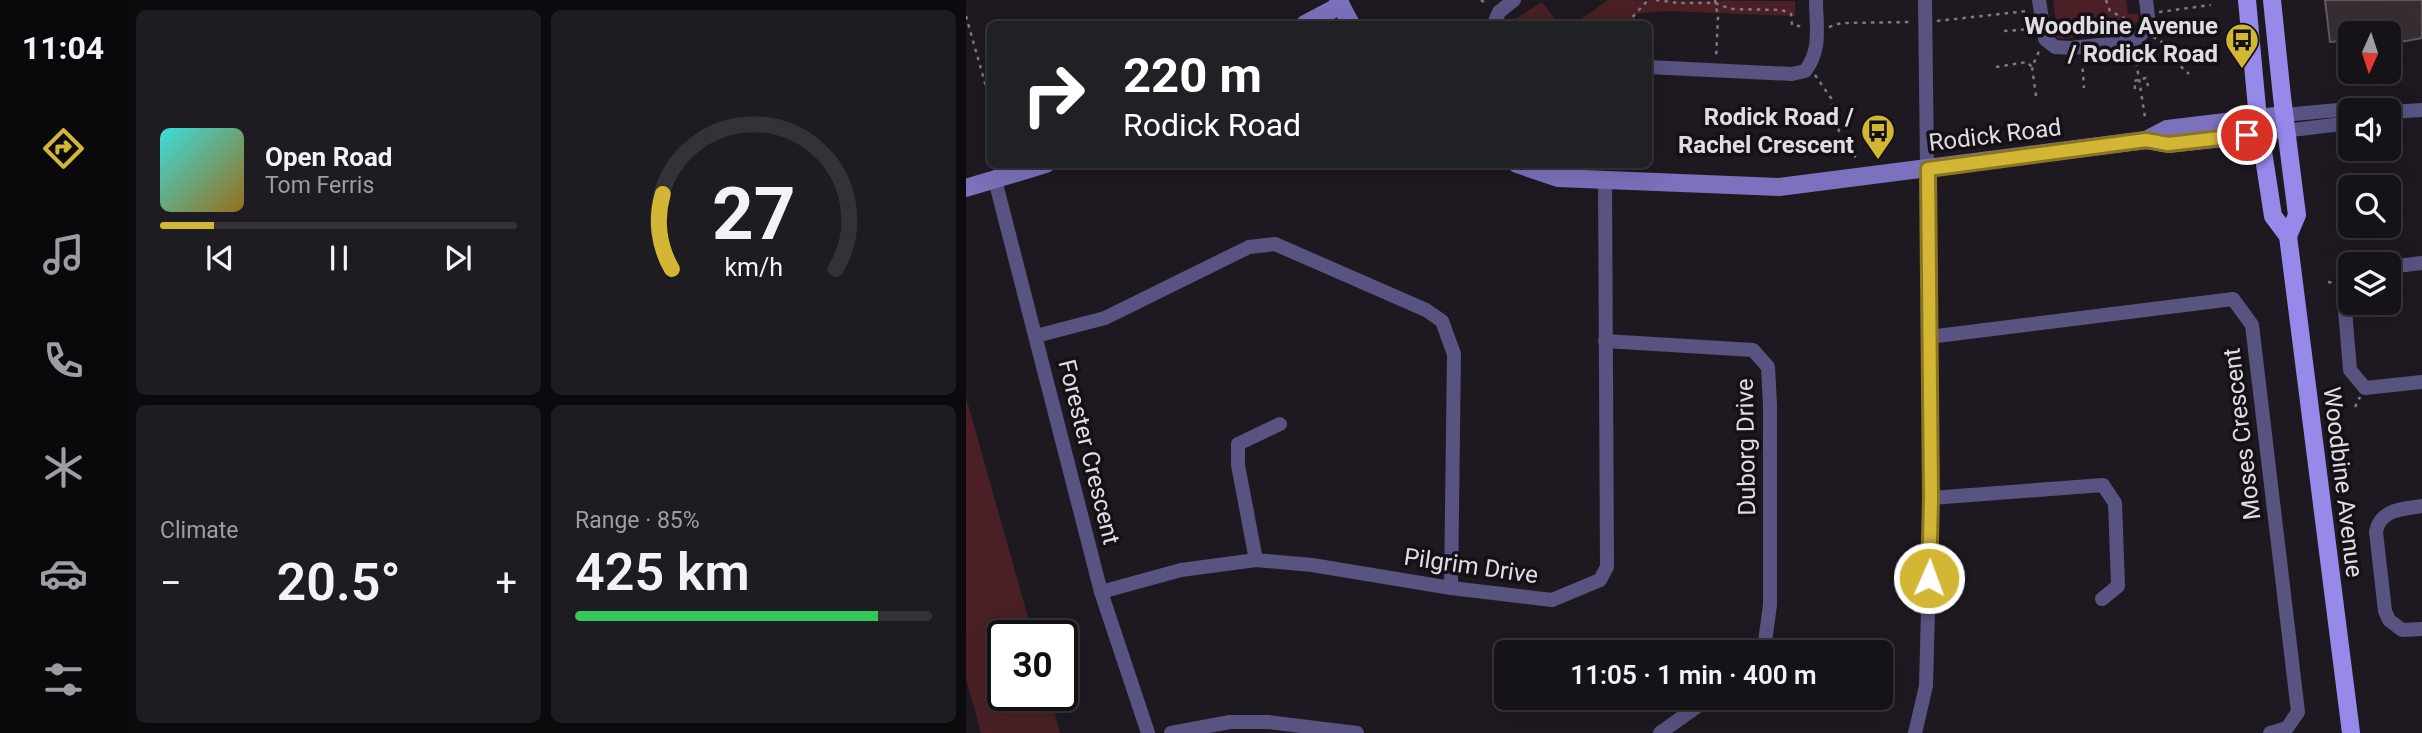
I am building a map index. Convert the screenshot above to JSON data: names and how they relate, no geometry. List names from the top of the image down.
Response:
{
  "streets": {
    "main road": ["Rodick Road", "Woodbine Avenue"],
    "street": [
      "Moses Crescent",
      "Duborg Drive",
      "Forester Crescent",
      "Pilgrim Drive"
    ]
  },
  "crossings": [
    ["Rodick Road", "Woodbine Avenue"],
    ["Rodick Road", "Pilgrim Drive"],
    ["Duborg Drive", "Pilgrim Drive"],
    ["Forester Crescent", "Pilgrim Drive"]
  ],
  "places": {
    "bus stop": ["Woodbine Avenue / Rodick Road", "Rodick Road / Rachel Crescent"]
  },
  "north": "bottom",
  "page": {
    "tabs": "11:04",
    "turn": ["220 m", "Rodick Road"],
    "song": ["Open Road", "Tom Ferris"],
    "tile": [
      "Climate",
      ["Range · 85%", "425 km"]
    ],
    "heat": ["−", "20.5°", "+"],
    "limit": "30",
    "trip": "11:05 · 1 min · 400 m",
    "gauge": ["27", "km/h"]
  }
}
